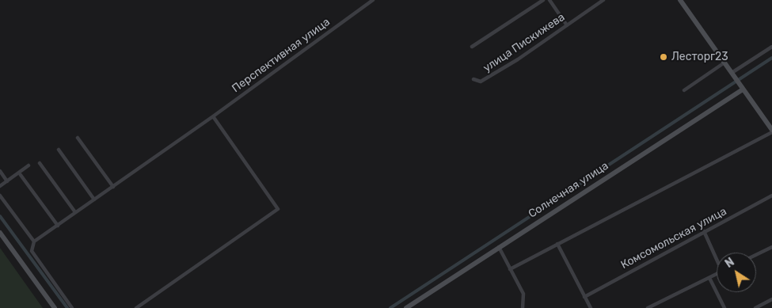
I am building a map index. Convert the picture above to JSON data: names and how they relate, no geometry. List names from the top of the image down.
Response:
{
  "streets": {
    "main road": ["Солнечная улица"],
    "street": ["улица Пискижева", "Перспективная улица", "Комсомольская улица"]
  },
  "places": ["Лесторг23"],
  "north": "top left"
}
